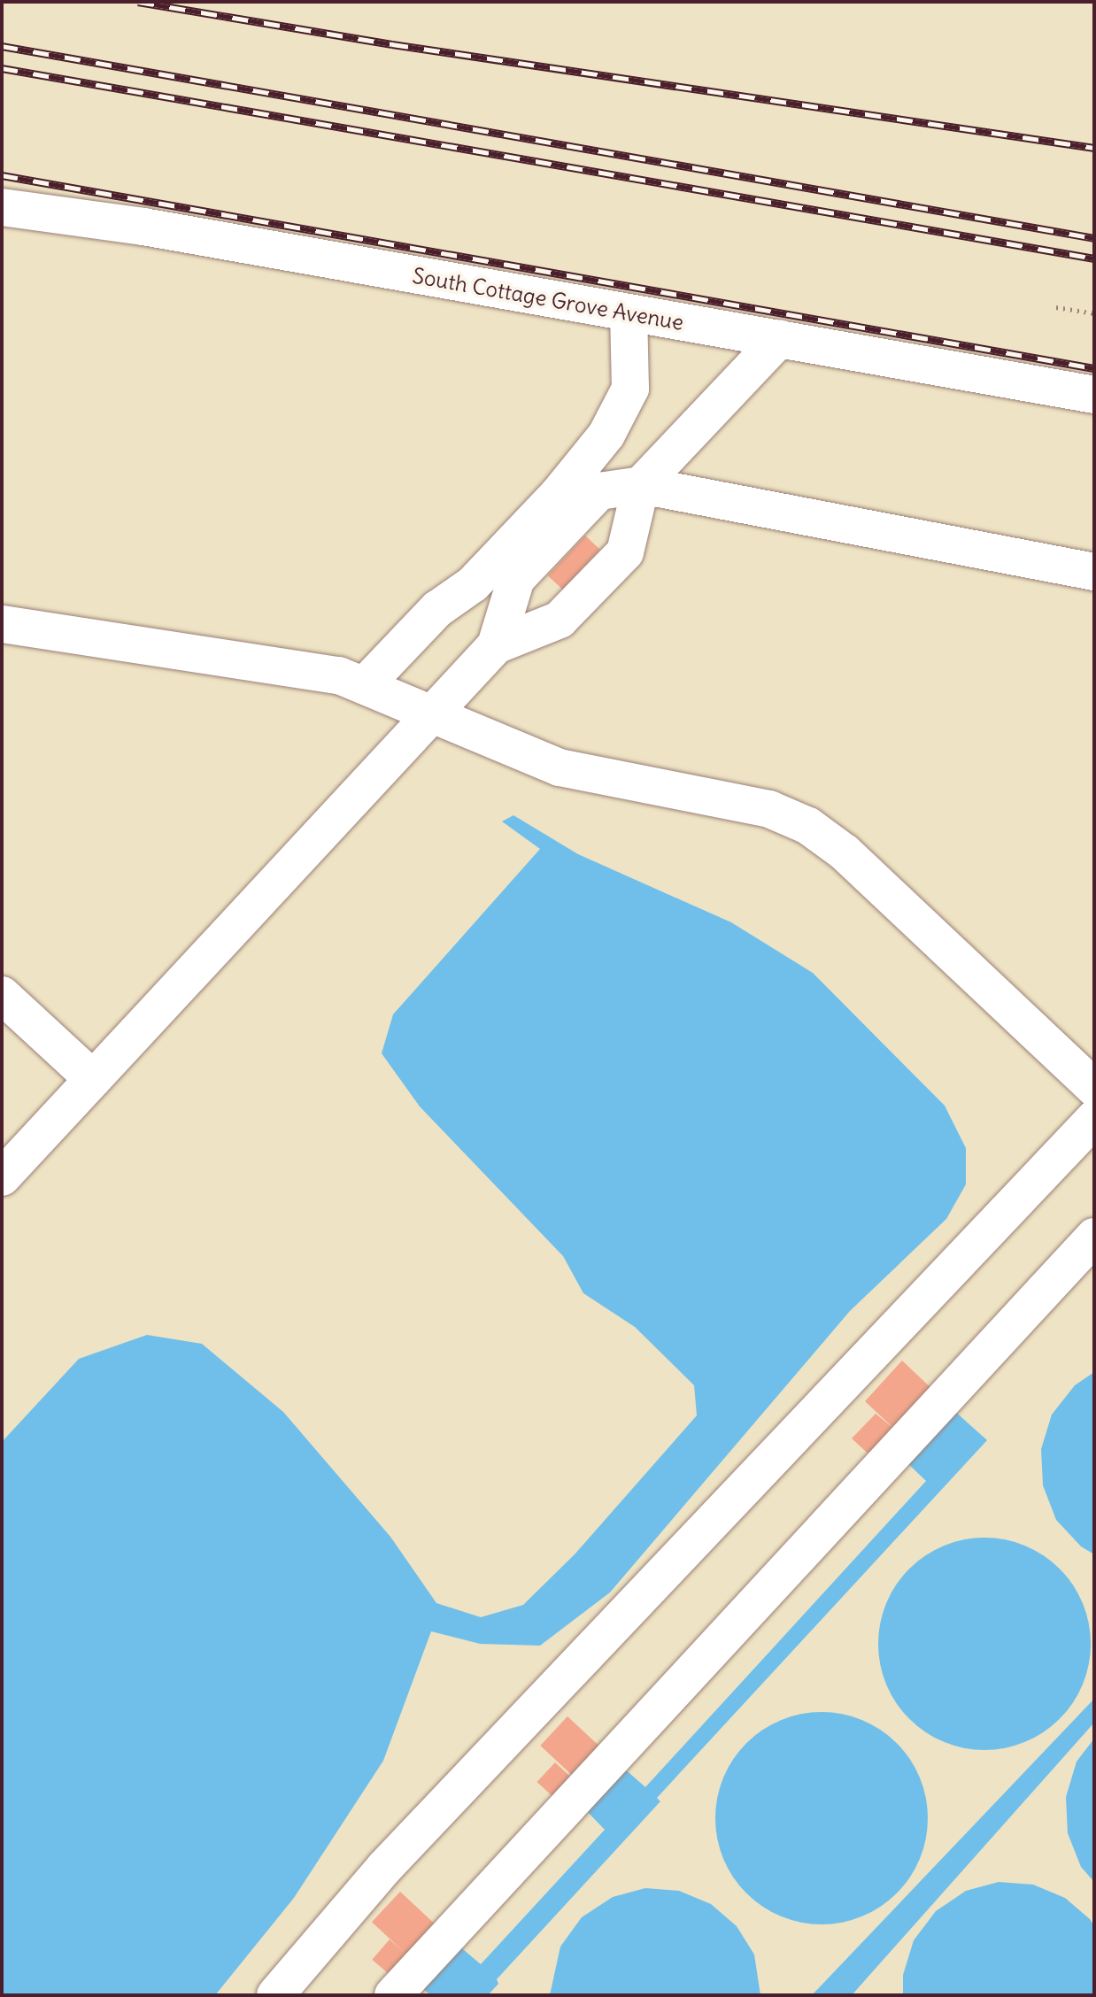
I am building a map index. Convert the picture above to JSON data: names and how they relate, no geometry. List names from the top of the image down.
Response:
{
  "streets": {
    "street": ["South Cottage Grove Avenue"]
  }
}
